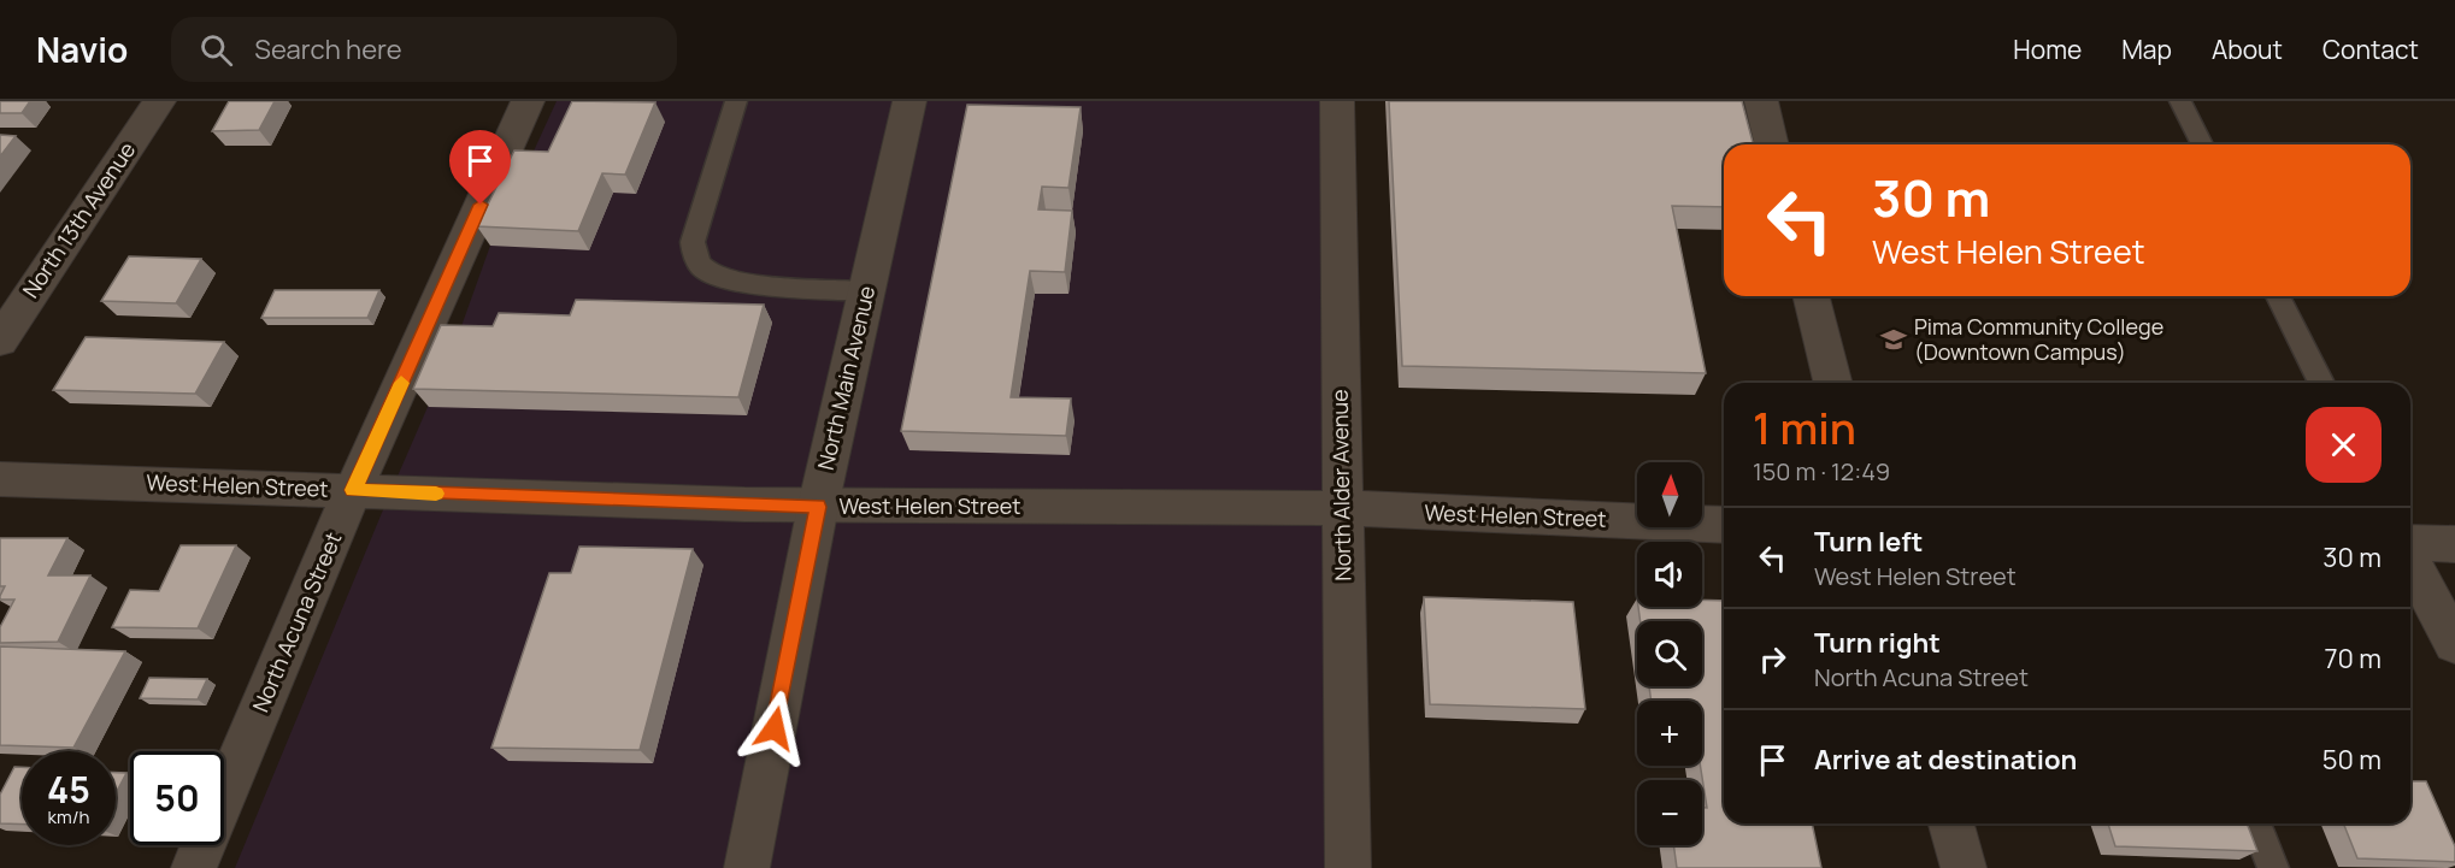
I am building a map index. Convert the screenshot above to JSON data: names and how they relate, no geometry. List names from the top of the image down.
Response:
{
  "streets": {
    "street": [
      "North 13th Avenue",
      "North Main Avenue",
      "North Alder Avenue",
      "West Helen Street",
      "North Acuna Street"
    ]
  },
  "crossings": [
    ["North Main Avenue", "West Helen Street"],
    ["North Alder Avenue", "West Helen Street"],
    ["West Helen Street", "North Acuna Street"]
  ],
  "places": {
    "school or university": ["Pima Community College (Downtown Campus)"]
  },
  "north": "top",
  "page": {
    "header": "Navio",
    "search": "Search here",
    "nav": [
      "Home",
      "Map",
      "About",
      "Contact"
    ],
    "turn": ["30 m", "West Helen Street"],
    "heading": ["1 min", "150 m · 12:49"],
    "map_buttons": ["+", "−"],
    "list": [
      {
        "name": "Turn left",
        "note": "West Helen Street",
        "value": "30 m"
      },
      {
        "name": "Turn right",
        "note": "North Acuna Street",
        "value": "70 m"
      },
      {
        "name": "Arrive at destination",
        "value": "50 m"
      }
    ],
    "speed": "45 km/h",
    "limit": "50"
  }
}
